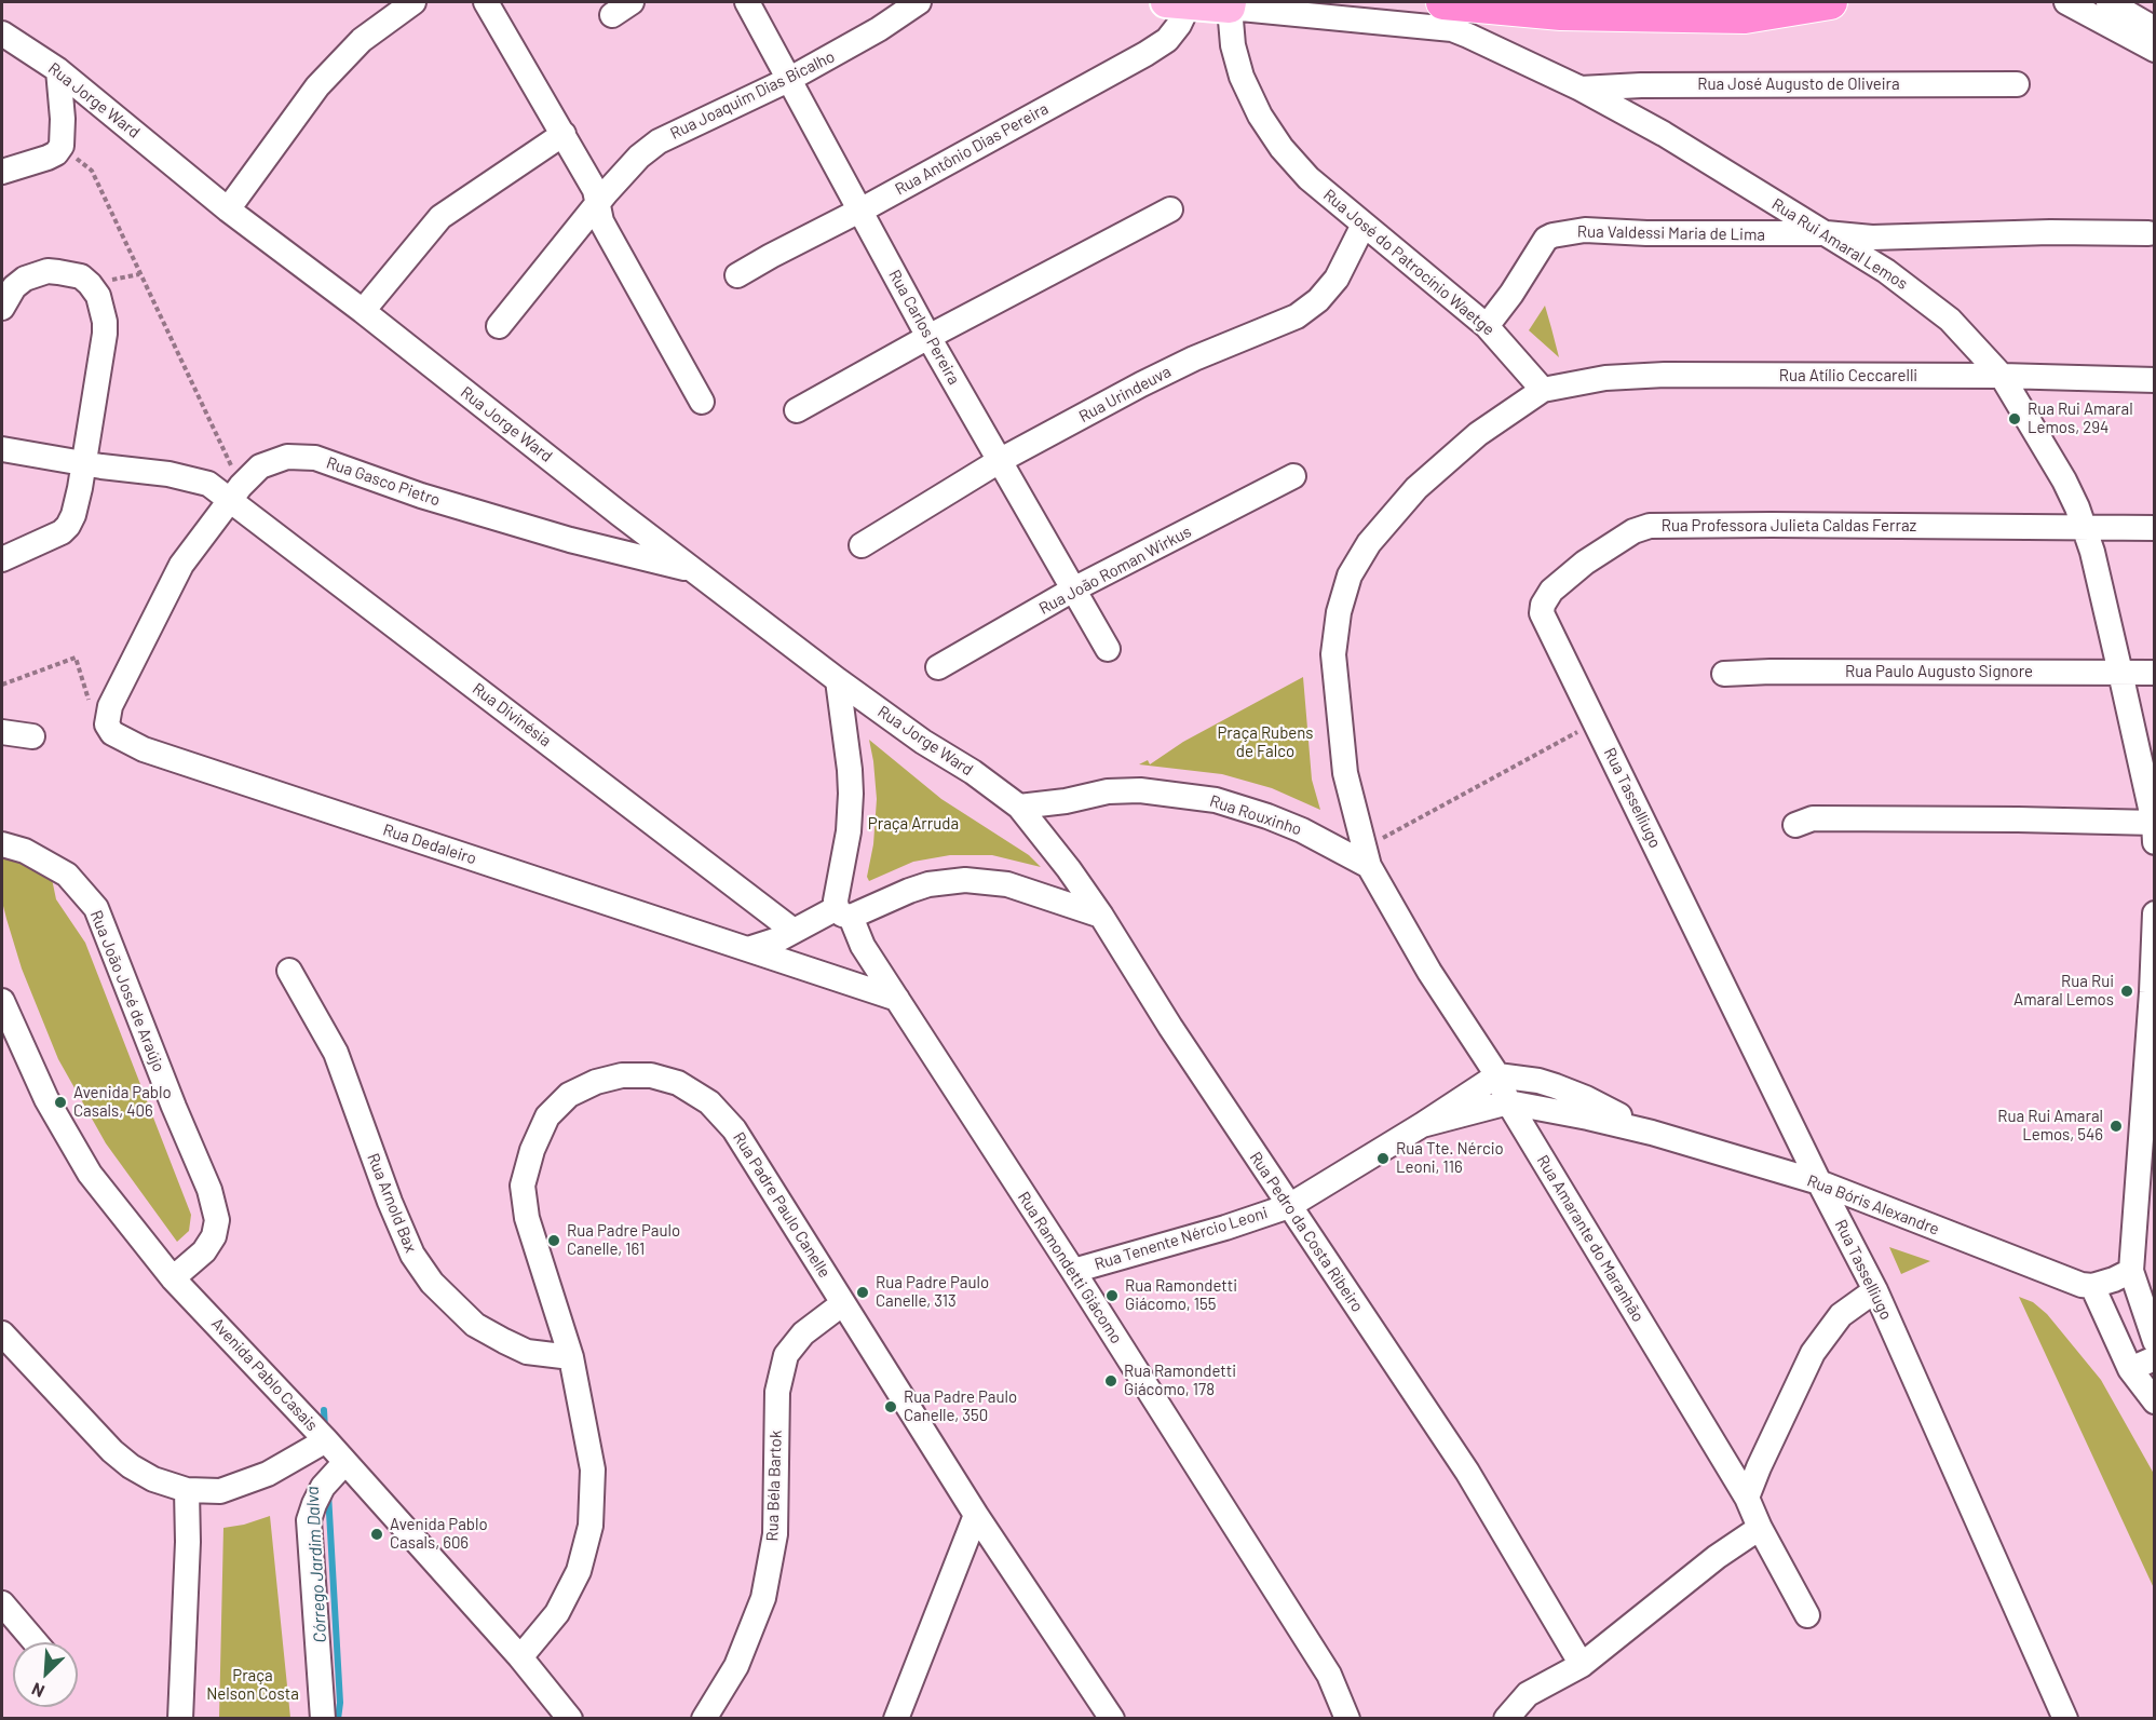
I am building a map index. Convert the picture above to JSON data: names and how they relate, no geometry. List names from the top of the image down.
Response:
{
  "streets": {
    "street": [
      "Rua José Augusto de Oliveira",
      "Rua Joaquim Dias Bicalho",
      "Rua Jorge Ward",
      "Rua Antônio Dias Pereira",
      "Rua Valdessi Maria de Lima",
      "Rua Rui Amaral Lemos",
      "Rua José do Patrocínio Waetge",
      "Rua Carlos Pereira",
      "Rua Atílio Ceccarelli",
      "Rua Urindeuva",
      "Rua Gasco Pietro",
      "Rua Professora Julieta Caldas Ferraz",
      "Rua João Roman Wirkus",
      "Rua Paulo Augusto Signore",
      "Rua Divinésia",
      "Rua Tasselliugo",
      "Rua Rouxinho",
      "Rua Dedaleiro",
      "Rua João José de Araújo",
      "Rua Arnold Bax",
      "Rua Padre Paulo Canelle",
      "Rua Bóris Alexandre",
      "Rua Pedro da Costa Ribeiro",
      "Rua Tenente Nércio Leoni",
      "Rua Amarante do Maranhão",
      "Rua Ramondetti Giácomo",
      "Avenida Pablo Casais",
      "Rua Béla Bartok"
    ]
  },
  "crossings": [
    ["Rua José Augusto de Oliveira", "Rua Rui Amaral Lemos"],
    ["Rua Joaquim Dias Bicalho", "Rua Carlos Pereira"],
    ["Rua Jorge Ward", "Rua Gasco Pietro"],
    ["Rua Jorge Ward", "Rua Rouxinho"],
    ["Rua Jorge Ward", "Rua Pedro da Costa Ribeiro"],
    ["Rua Antônio Dias Pereira", "Rua Carlos Pereira"],
    ["Rua Valdessi Maria de Lima", "Rua Rui Amaral Lemos"],
    ["Rua Valdessi Maria de Lima", "Rua José do Patrocínio Waetge"],
    ["Rua Rui Amaral Lemos", "Rua José do Patrocínio Waetge"],
    ["Rua Rui Amaral Lemos", "Rua Atílio Ceccarelli"],
    ["Rua Rui Amaral Lemos", "Rua Professora Julieta Caldas Ferraz"],
    ["Rua Rui Amaral Lemos", "Rua Paulo Augusto Signore"],
    ["Rua José do Patrocínio Waetge", "Rua Atílio Ceccarelli"],
    ["Rua José do Patrocínio Waetge", "Rua Urindeuva"],
    ["Rua Carlos Pereira", "Rua Urindeuva"],
    ["Rua Carlos Pereira", "Rua João Roman Wirkus"],
    ["Rua Gasco Pietro", "Rua Divinésia"],
    ["Rua Gasco Pietro", "Rua Dedaleiro"],
    ["Rua Professora Julieta Caldas Ferraz", "Rua Tasselliugo"],
    ["Rua Tasselliugo", "Rua Bóris Alexandre"],
    ["Rua Rouxinho", "Rua Pedro da Costa Ribeiro"],
    ["Rua Rouxinho", "Rua Amarante do Maranhão"],
    ["Rua Dedaleiro", "Rua Ramondetti Giácomo"],
    ["Rua João José de Araújo", "Avenida Pablo Casais"],
    ["Rua Arnold Bax", "Rua Padre Paulo Canelle"],
    ["Rua Padre Paulo Canelle", "Avenida Pablo Casais"],
    ["Rua Padre Paulo Canelle", "Rua Béla Bartok"],
    ["Rua Bóris Alexandre", "Rua Tenente Nércio Leoni"],
    ["Rua Bóris Alexandre", "Rua Amarante do Maranhão"],
    ["Rua Pedro da Costa Ribeiro", "Rua Tenente Nércio Leoni"],
    ["Rua Tenente Nércio Leoni", "Rua Amarante do Maranhão"],
    ["Rua Tenente Nércio Leoni", "Rua Ramondetti Giácomo"]
  ],
  "water": ["Córrego Jardim Dalva"],
  "parks": ["Praça Rubens de Falco", "Praça Arruda", "Praça Nelson Costa"],
  "places": [
    "Rua Rui Amaral Lemos, 294",
    "Rua Rui Amaral Lemos",
    "Avenida Pablo Casals, 406",
    "Rua Rui Amaral Lemos, 546",
    "Rua Tte. Nércio Leoni, 116",
    "Rua Padre Paulo Canelle, 161",
    "Rua Padre Paulo Canelle, 313",
    "Rua Ramondetti Giácomo, 155",
    "Rua Ramondetti Giácomo, 178",
    "Rua Padre Paulo Canelle, 350",
    "Avenida Pablo Casals, 606"
  ],
  "north": "bottom left"
}
